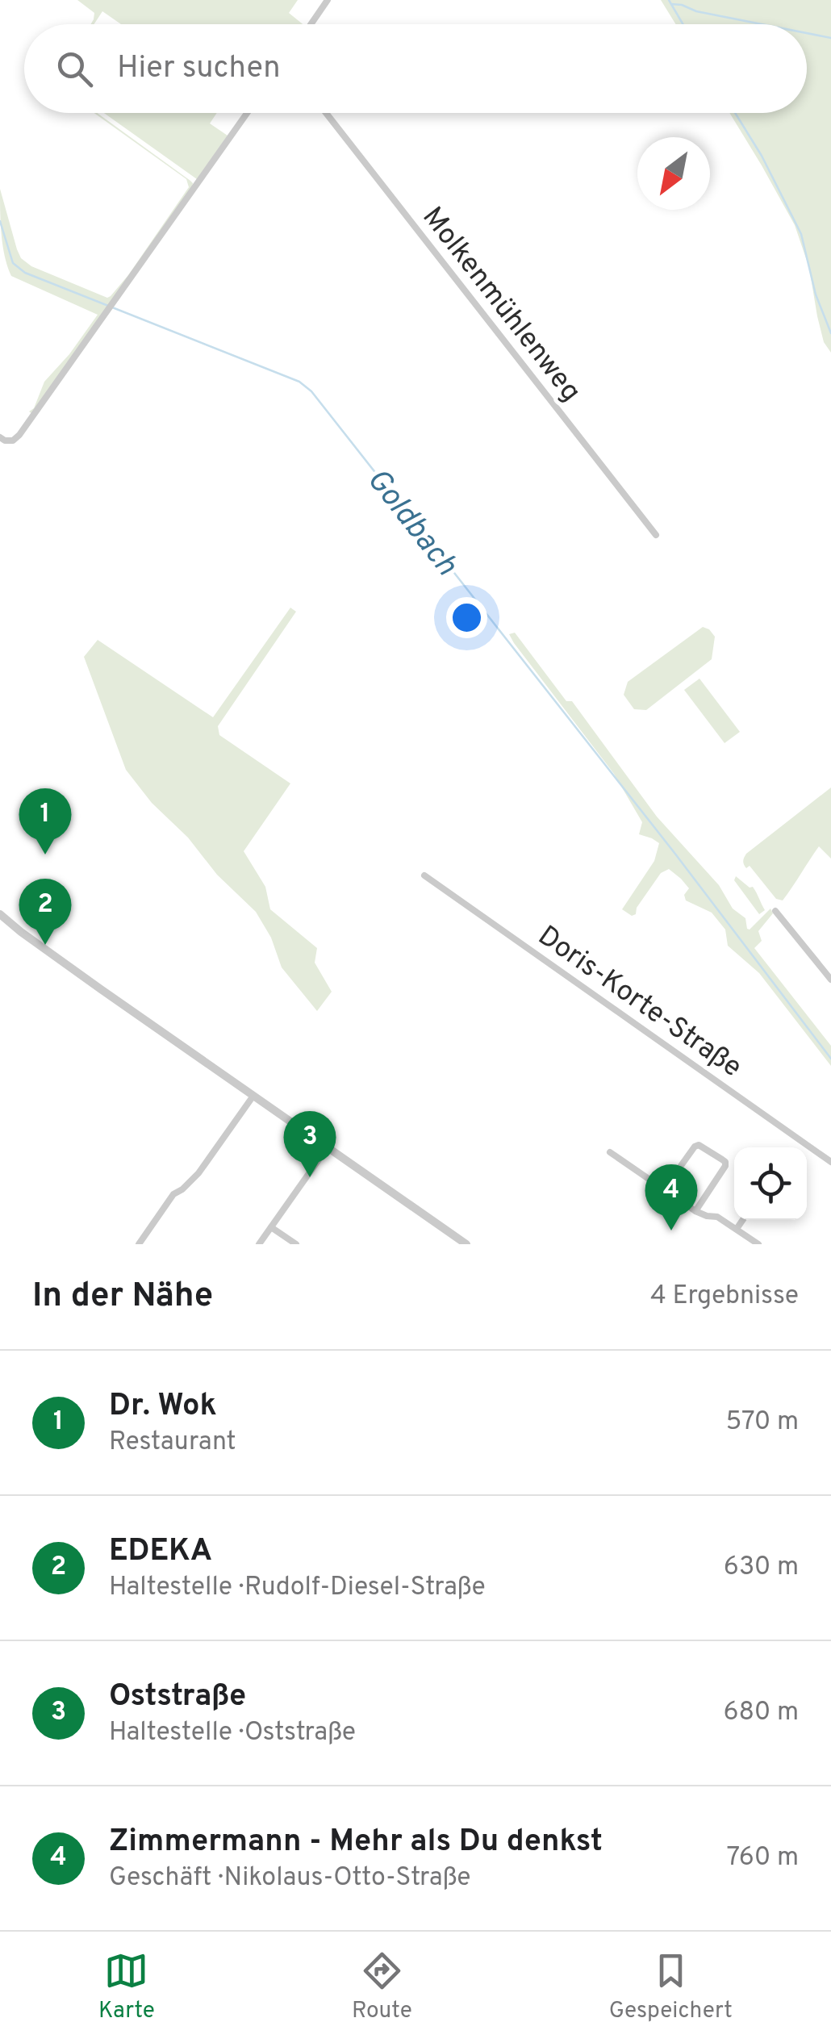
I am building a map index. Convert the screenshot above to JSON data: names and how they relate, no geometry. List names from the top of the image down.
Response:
{
  "streets": {
    "street": ["Molkenmühlenweg", "Doris-Korte-Straße"]
  },
  "water": ["Goldbach"],
  "north": "bottom left",
  "page": {
    "search": "Hier suchen",
    "pins": [
      "1",
      "2",
      "3",
      "4"
    ],
    "heading": ["In der Nähe", "4 Ergebnisse"],
    "list": [
      {
        "mark": "1",
        "name": "Dr. Wok",
        "note": "Restaurant",
        "value": "570 m"
      },
      {
        "mark": "2",
        "name": "EDEKA",
        "note": "Haltestelle · Rudolf-Diesel-Straße",
        "value": "630 m"
      },
      {
        "mark": "3",
        "name": "Oststraße",
        "note": "Haltestelle · Oststraße",
        "value": "680 m"
      },
      {
        "mark": "4",
        "name": "Zimmermann - Mehr als Du denkst",
        "note": "Geschäft · Nikolaus-Otto-Straße",
        "value": "760 m"
      }
    ],
    "nav": ["Karte", "Route", "Gespeichert"]
  }
}
